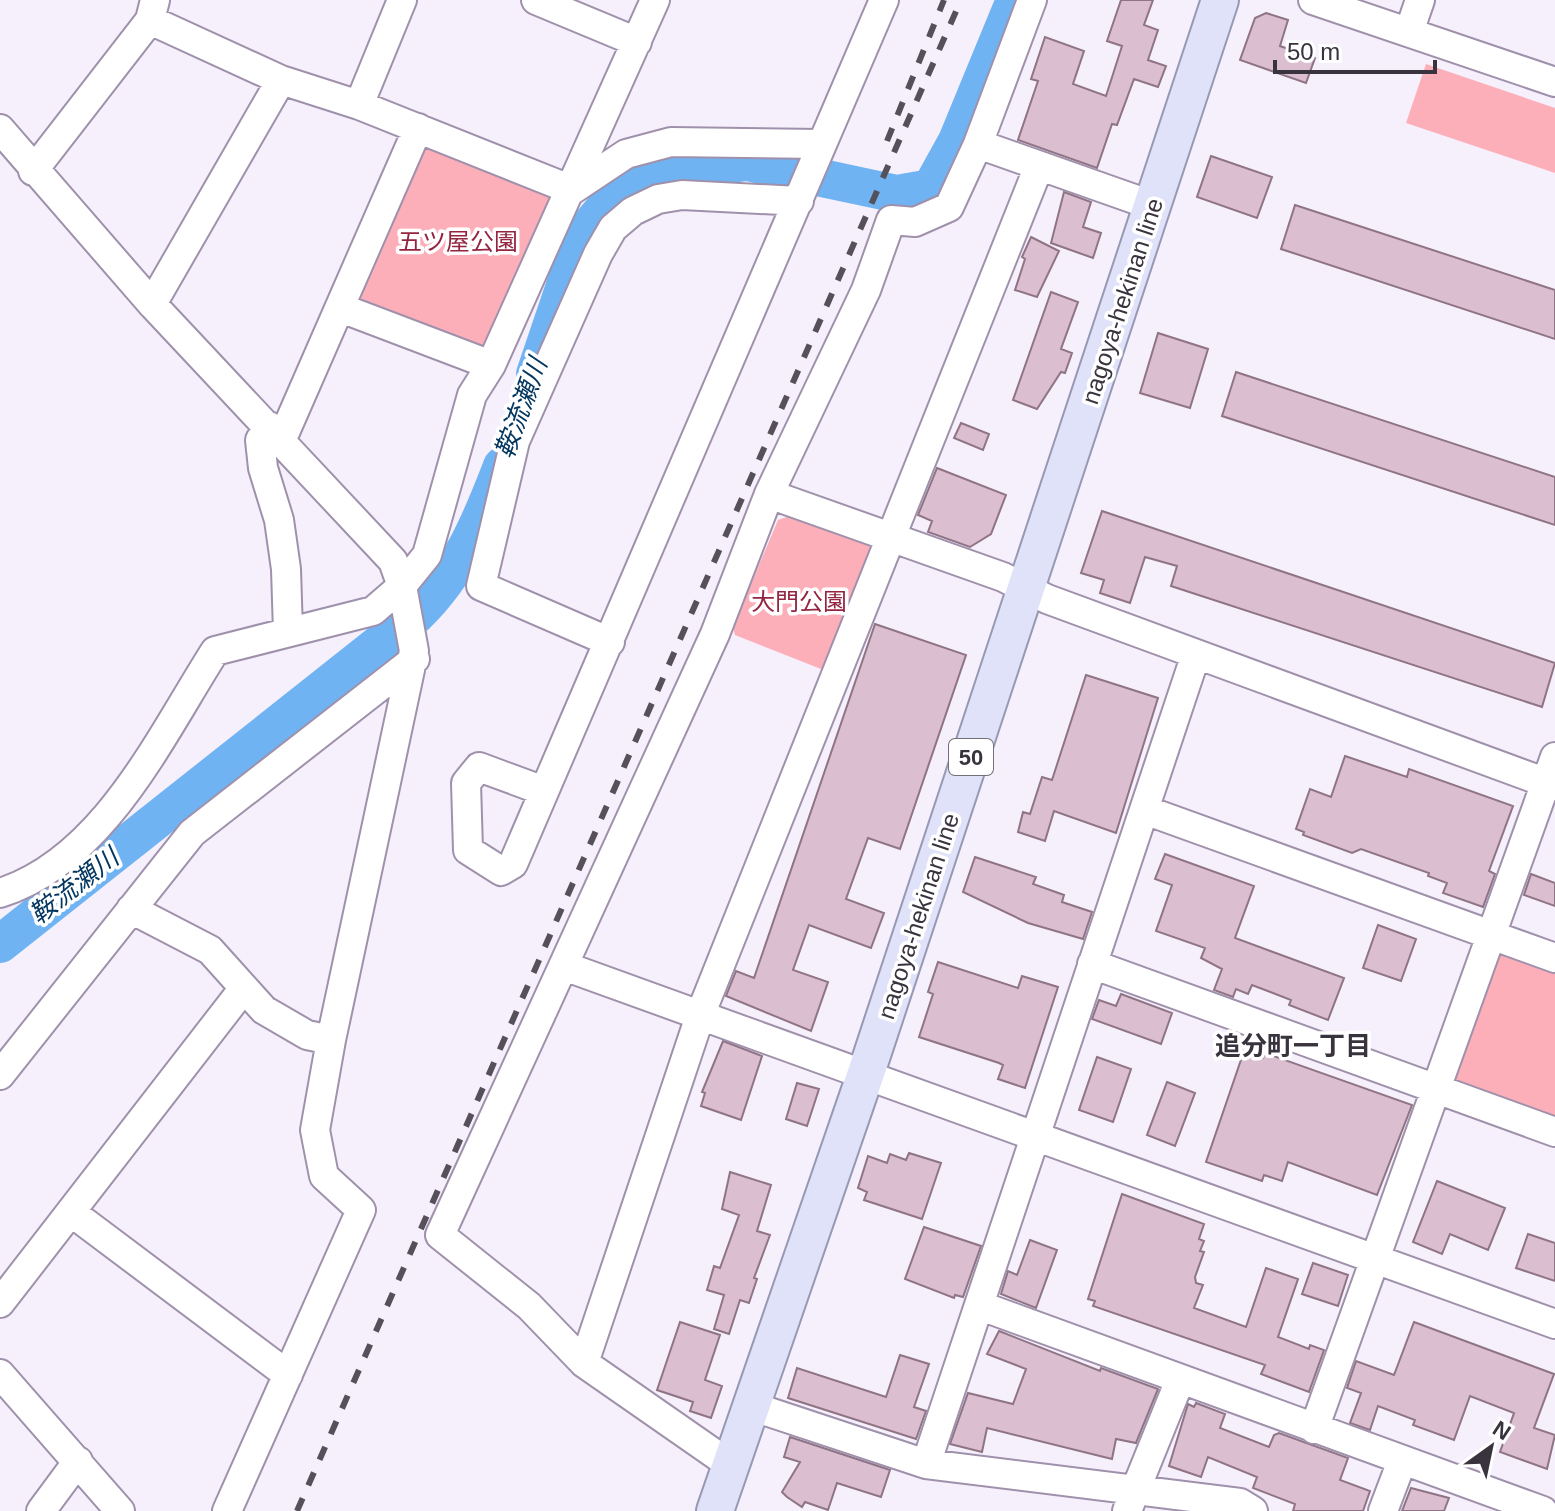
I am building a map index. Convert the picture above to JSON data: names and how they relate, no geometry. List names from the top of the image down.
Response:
{
  "streets": {
    "main road": ["nagoya-hekinan line", "50"]
  },
  "districts": ["追分町一丁目"],
  "water": ["鞍流瀬川"],
  "parks": ["五ツ屋公園", "大門公園"],
  "scale_bar": "50 m",
  "north": "top right"
}
